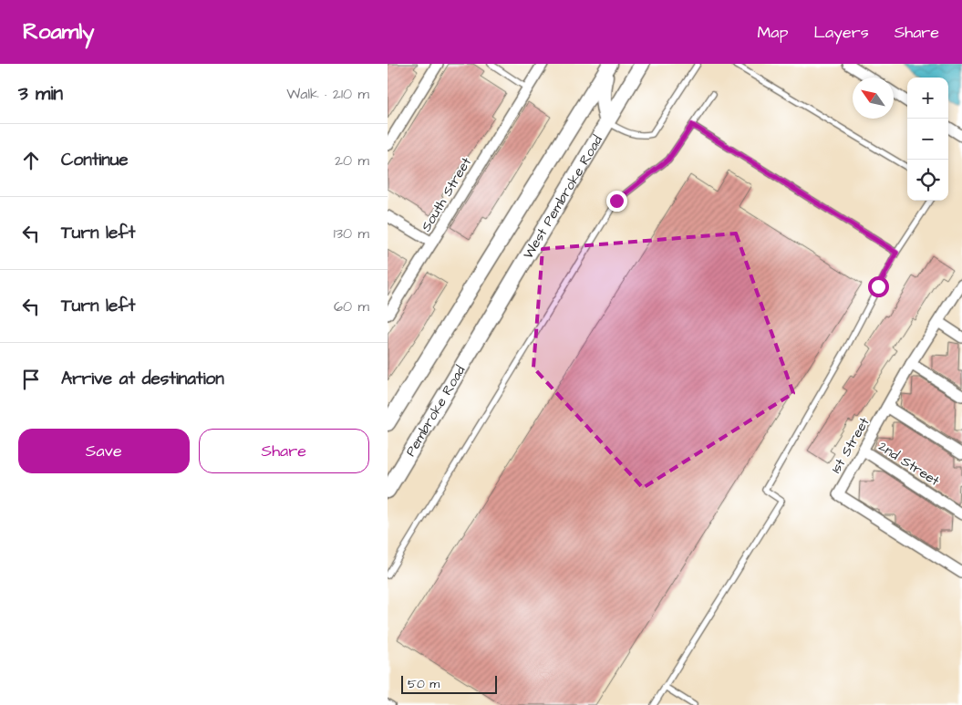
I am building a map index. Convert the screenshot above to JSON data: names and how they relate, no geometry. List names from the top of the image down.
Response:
{
  "streets": {
    "main road": ["West Pembroke Road", "Pembroke Road"],
    "street": ["South Street", "1st Street", "2nd Street"]
  },
  "crossings": [
    ["West Pembroke Road", "Pembroke Road"],
    ["1st Street", "2nd Street"]
  ],
  "scale_bar": "50 m",
  "north": "top left",
  "page": {
    "header": "Roamly",
    "nav": ["Map", "Layers", "Share"],
    "heading": ["3 min", "Walk · 210 m"],
    "map_buttons": ["+", "−"],
    "list": [
      ["Continue", "20 m"],
      ["Turn left", "130 m"],
      ["Turn left", "60 m"],
      "Arrive at destination"
    ],
    "buttons": ["Save", "Share"],
    "scale": "50 m"
  }
}
